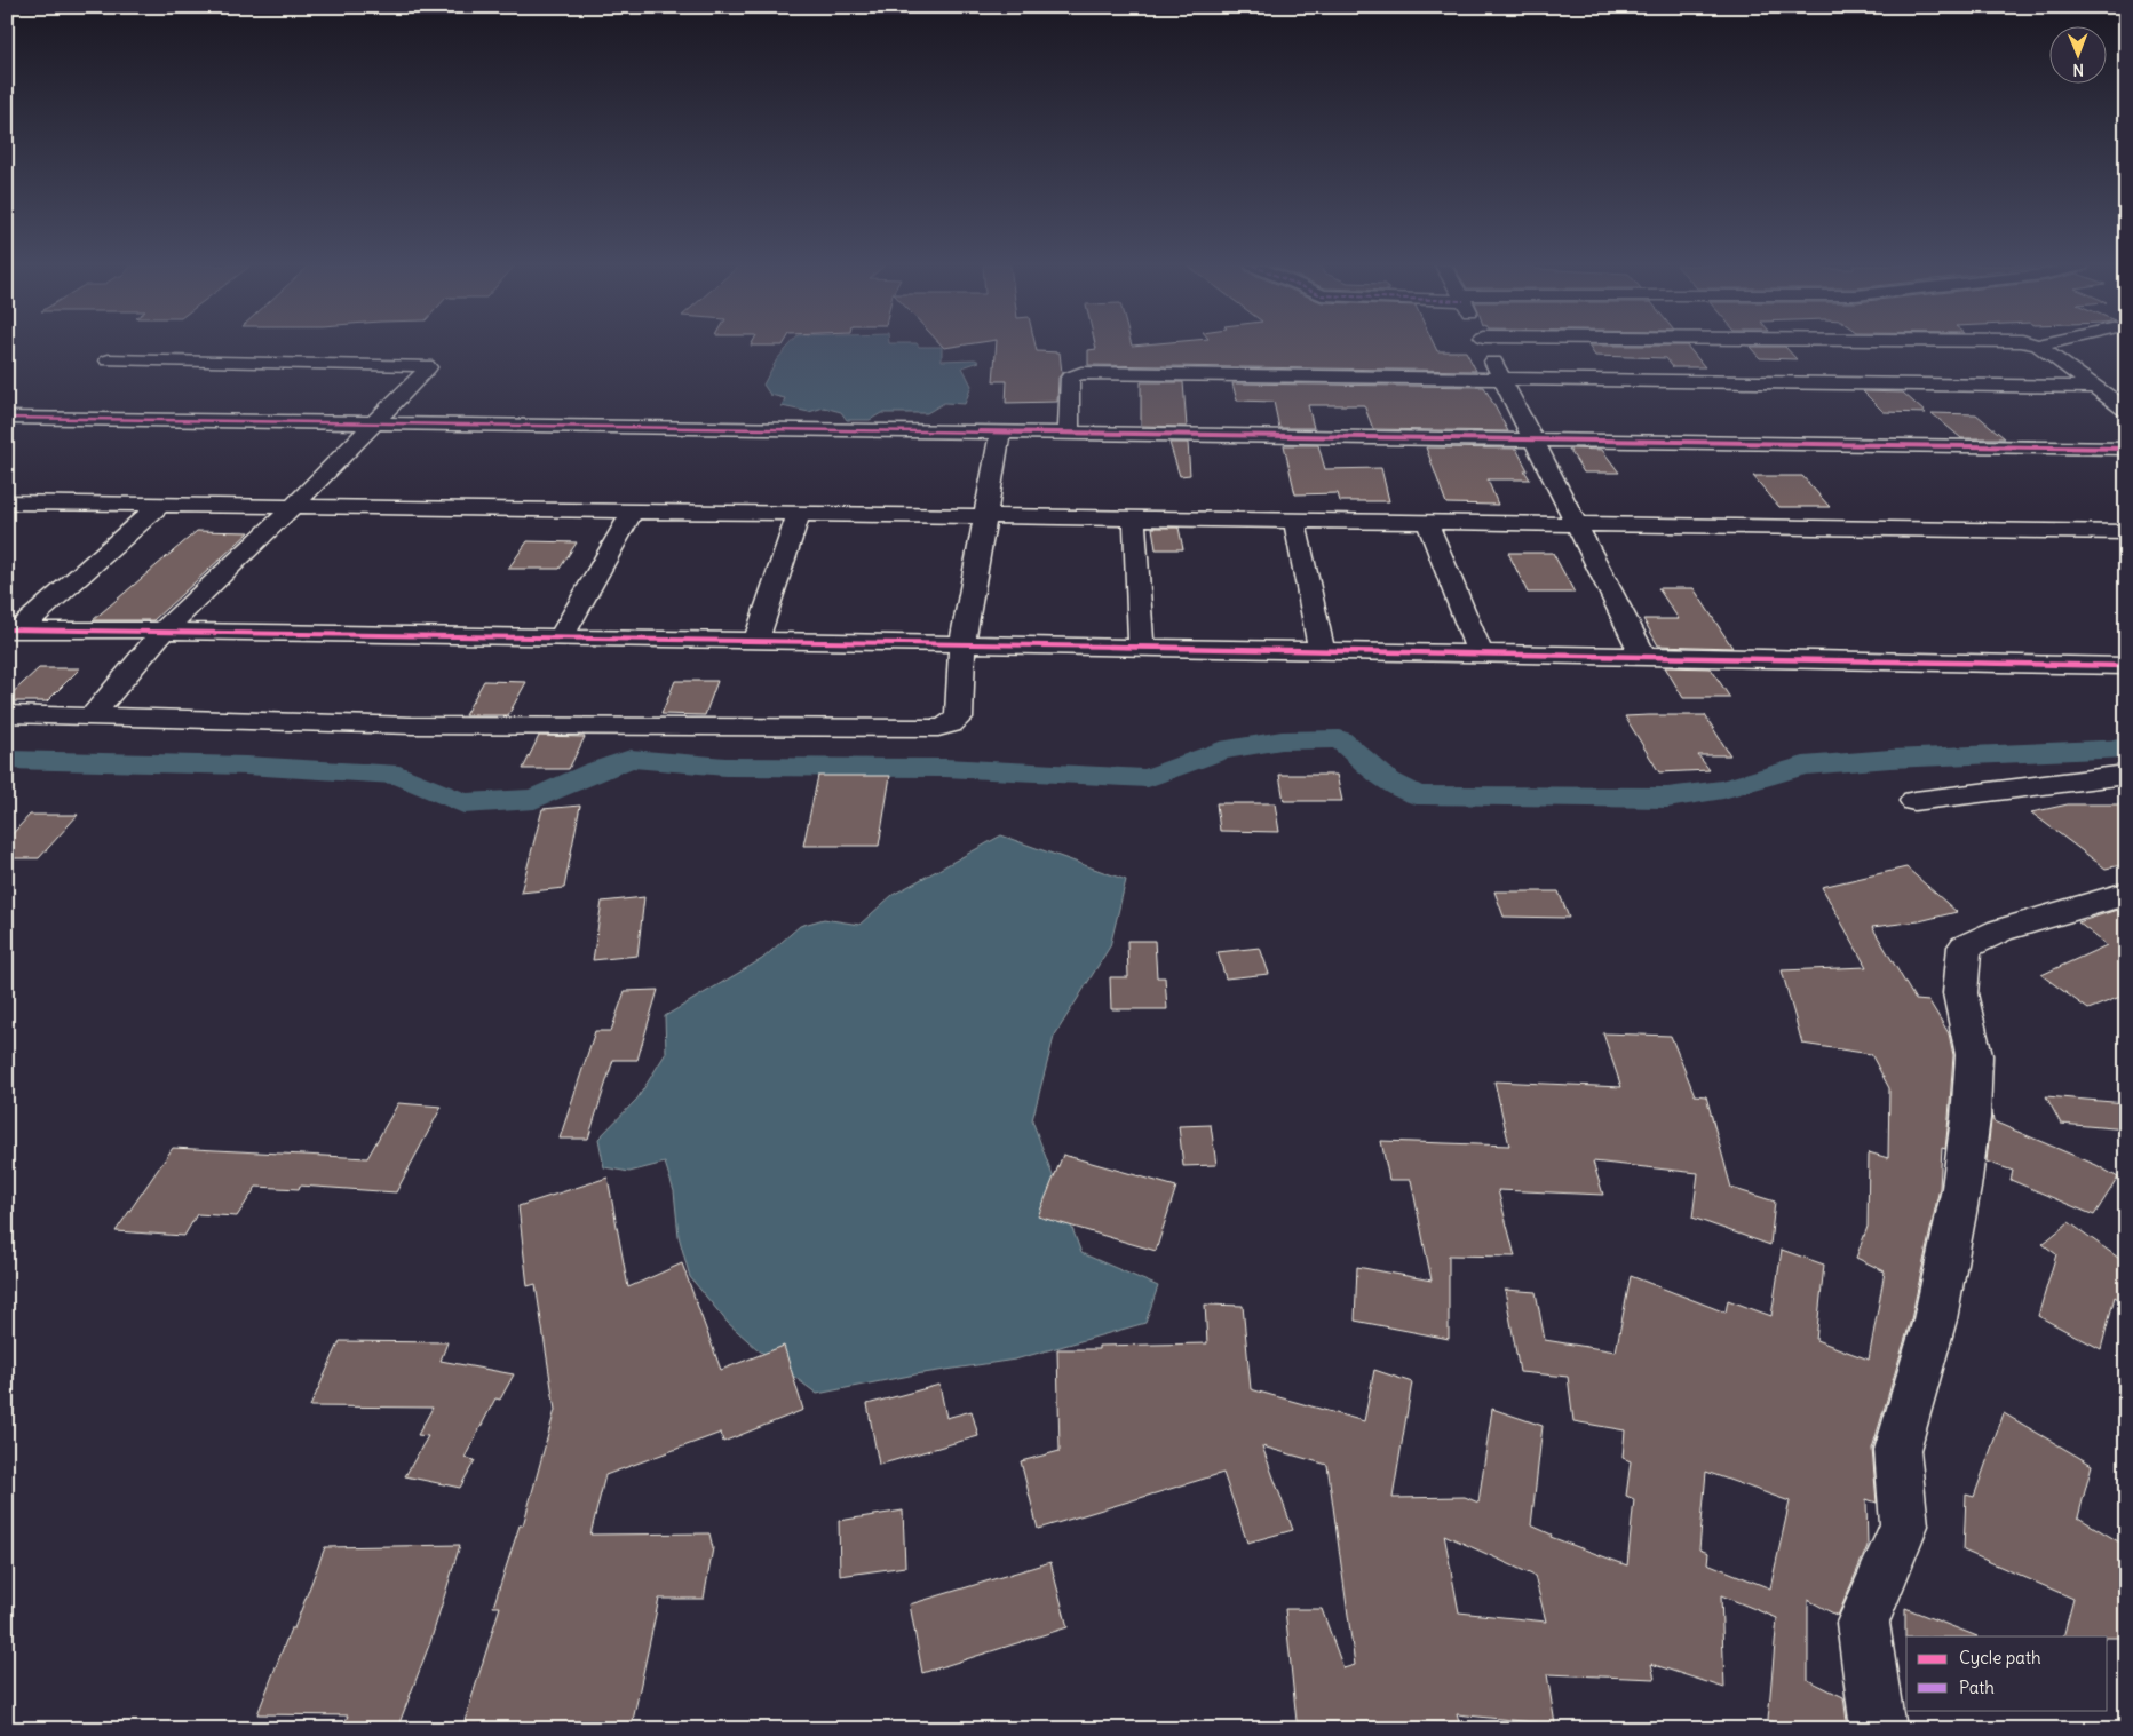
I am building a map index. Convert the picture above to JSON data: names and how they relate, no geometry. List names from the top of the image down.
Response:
{
  "legend": ["Cycle path", "Path"],
  "north": "bottom"
}
